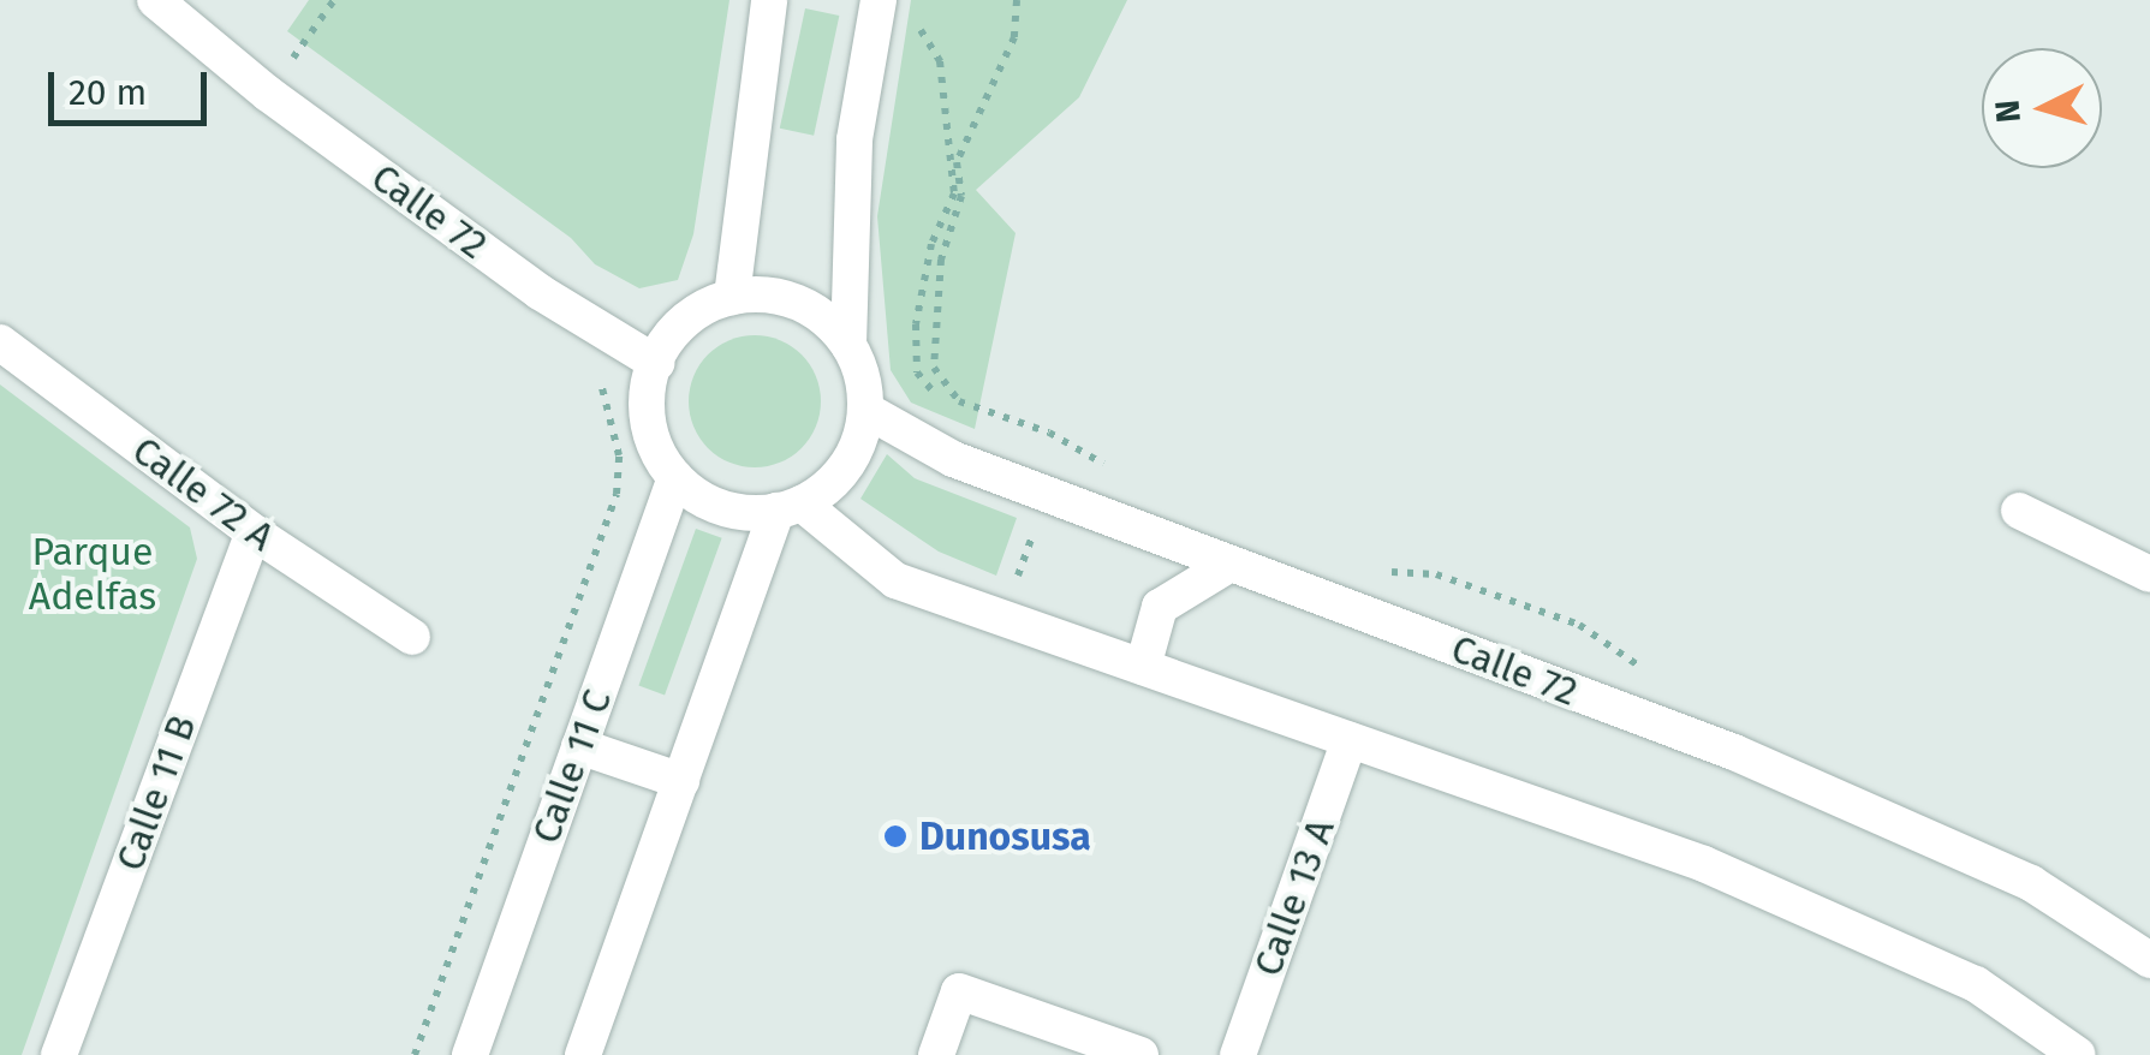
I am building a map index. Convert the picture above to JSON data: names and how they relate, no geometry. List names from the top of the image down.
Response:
{
  "streets": {
    "main road": [
      "Calle 72",
      "Calle 72 A",
      "Calle 11 C",
      "Calle 11 B",
      "Calle 13 A"
    ]
  },
  "crossings": [
    ["Calle 72", "Calle 11 C"],
    ["Calle 72 A", "Calle 11 B"]
  ],
  "parks": ["Parque Adelfas"],
  "places": ["Dunosusa"],
  "scale_bar": "20 m",
  "north": "left"
}
